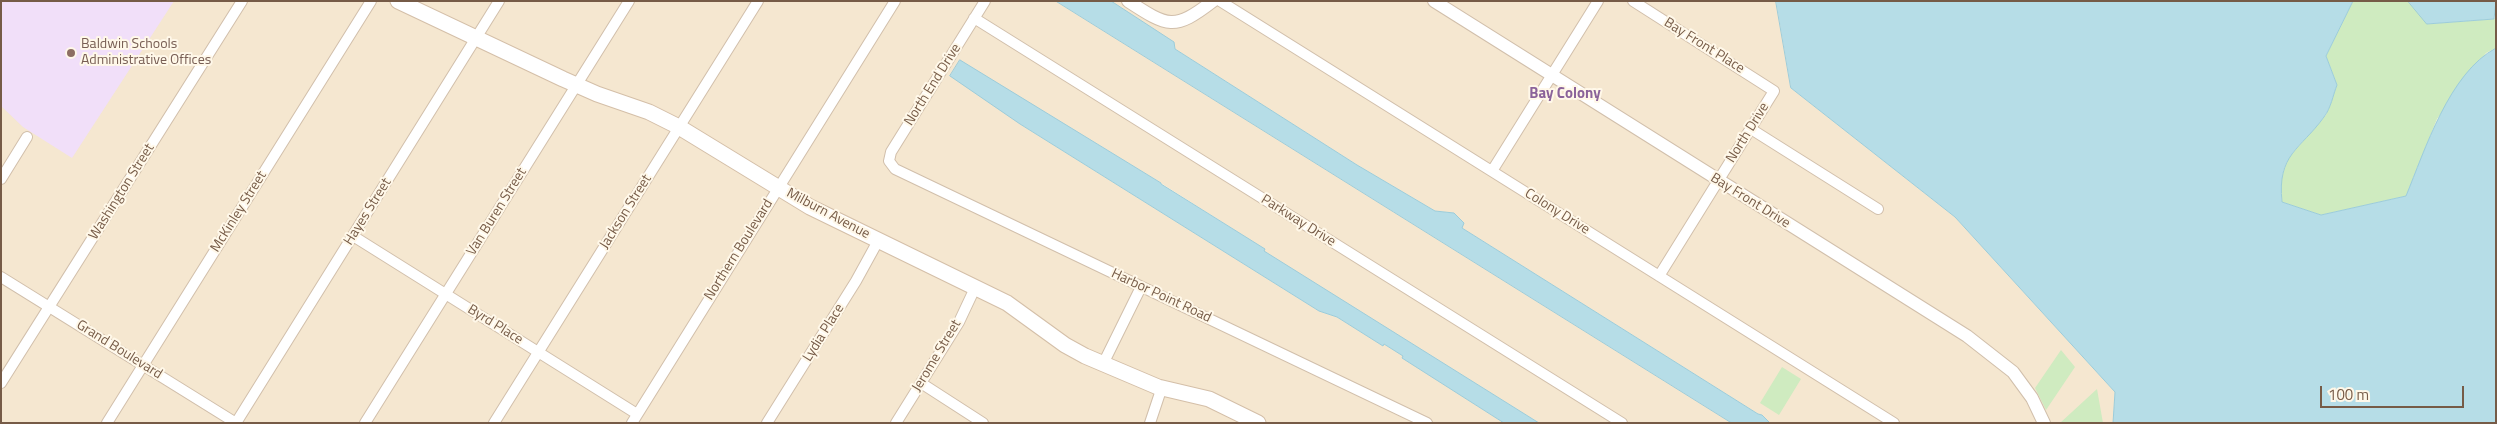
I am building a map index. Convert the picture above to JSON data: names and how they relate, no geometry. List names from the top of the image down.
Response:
{
  "streets": {
    "main road": ["Milburn Avenue"],
    "street": [
      "Bay Front Place",
      "North End Drive",
      "North Drive",
      "Washington Street",
      "Bay Front Drive",
      "McKinley Street",
      "Hayes Street",
      "Van Buren Street",
      "Jackson Street",
      "Colony Drive",
      "Parkway Drive",
      "Northern Boulevard",
      "Harbor Point Road",
      "Byrd Place",
      "Lydia Place",
      "Grand Boulevard",
      "Jerome Street"
    ]
  },
  "crossings": [
    ["Bay Front Place", "North Drive"],
    ["North End Drive", "Parkway Drive"],
    ["North End Drive", "Harbor Point Road"],
    ["North Drive", "Bay Front Drive"],
    ["North Drive", "Colony Drive"],
    ["Washington Street", "Grand Boulevard"],
    ["McKinley Street", "Grand Boulevard"],
    ["Hayes Street", "Milburn Avenue"],
    ["Hayes Street", "Byrd Place"],
    ["Hayes Street", "Grand Boulevard"],
    ["Van Buren Street", "Milburn Avenue"],
    ["Van Buren Street", "Byrd Place"],
    ["Jackson Street", "Milburn Avenue"],
    ["Jackson Street", "Byrd Place"],
    ["Milburn Avenue", "Northern Boulevard"],
    ["Milburn Avenue", "Lydia Place"],
    ["Milburn Avenue", "Jerome Street"],
    ["Northern Boulevard", "Byrd Place"]
  ],
  "districts": ["Bay Colony"],
  "places": ["Baldwin Schools Administrative Offices"],
  "scale_bar": "100 m"
}
